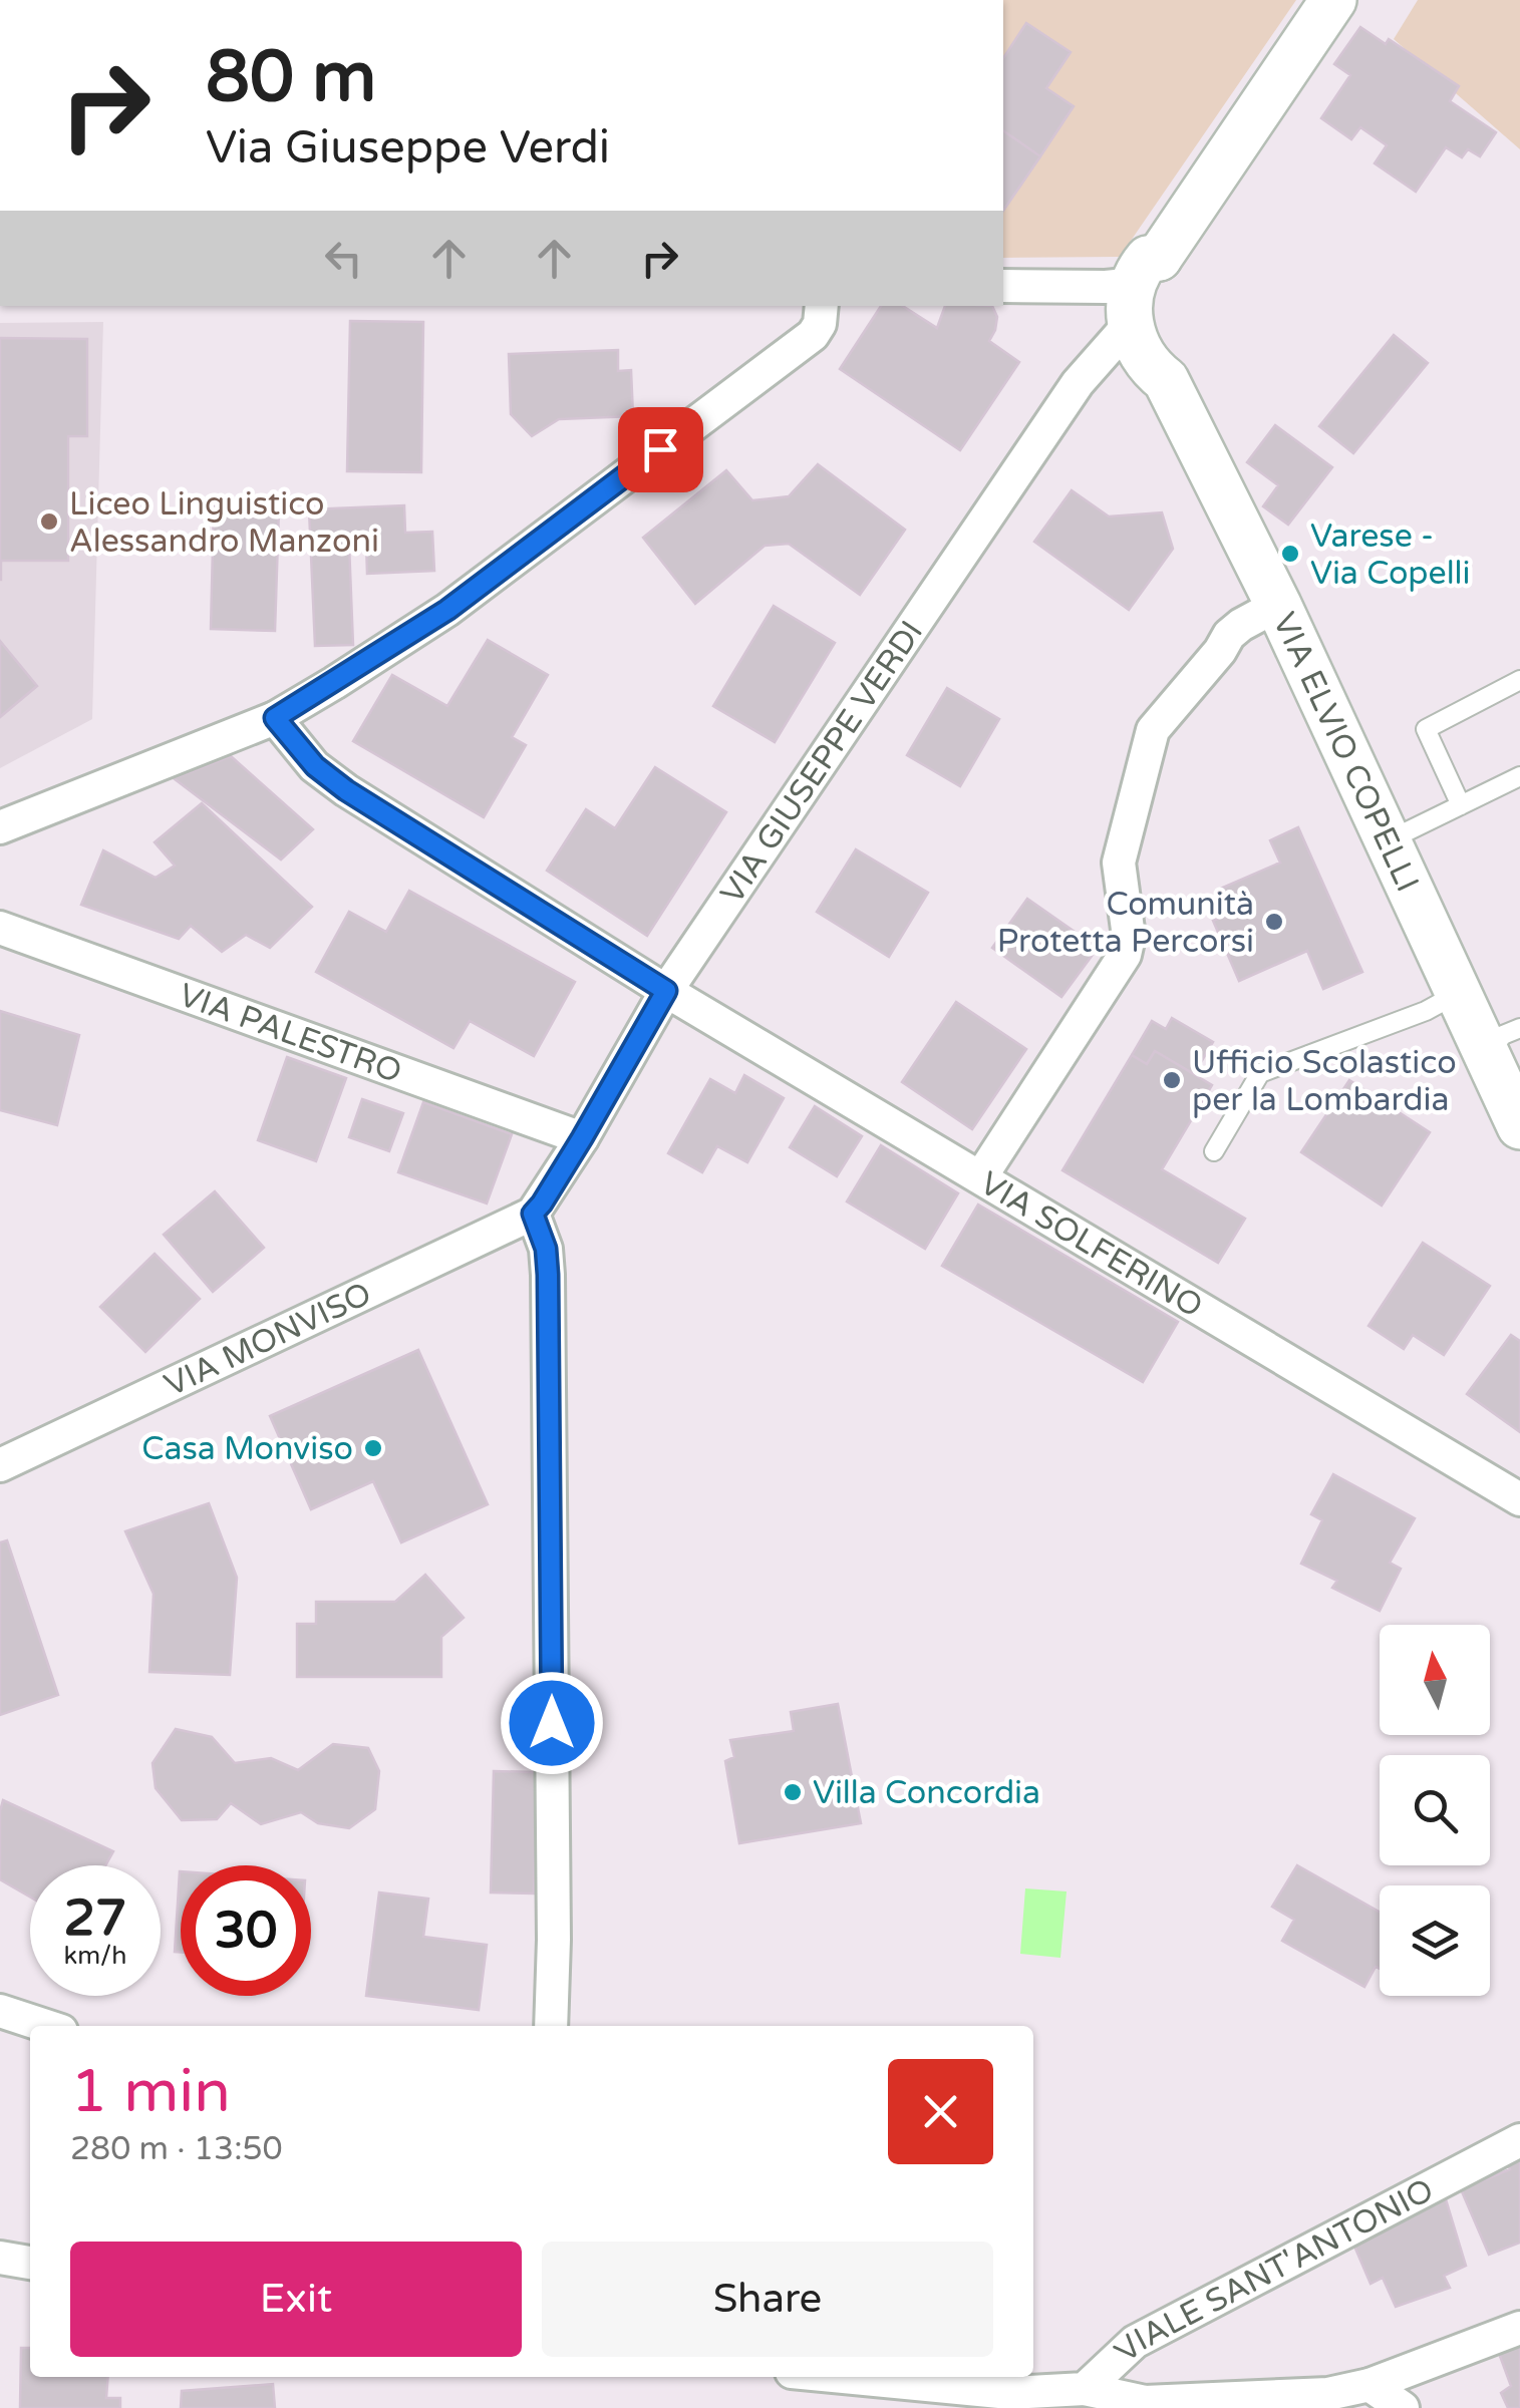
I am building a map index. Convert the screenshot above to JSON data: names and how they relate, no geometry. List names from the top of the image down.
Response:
{
  "streets": {
    "main road": ["VIA ELVIO COPELLI", "VIA GIUSEPPE VERDI"],
    "street": [
      "VIA PALESTRO",
      "VIA SOLFERINO",
      "VIA MONVISO",
      "VIALE SANT'ANTONIO"
    ]
  },
  "crossings": [
    ["VIA ELVIO COPELLI", "VIA GIUSEPPE VERDI"],
    ["VIA GIUSEPPE VERDI", "VIA PALESTRO"],
    ["VIA GIUSEPPE VERDI", "VIA SOLFERINO"],
    ["VIA GIUSEPPE VERDI", "VIA MONVISO"]
  ],
  "places": [
    "Liceo Linguistico Alessandro Manzoni",
    "Varese - Via Copelli",
    "Comunità Protetta Percorsi",
    "Ufficio Scolastico per la Lombardia",
    "Casa Monviso",
    "Villa Concordia"
  ],
  "north": "top",
  "page": {
    "turn": ["80 m", "Via Giuseppe Verdi"],
    "speed": "27 km/h",
    "limit": "30",
    "heading": ["1 min", "280 m · 13:50"],
    "buttons": ["Exit", "Share"]
  }
}
